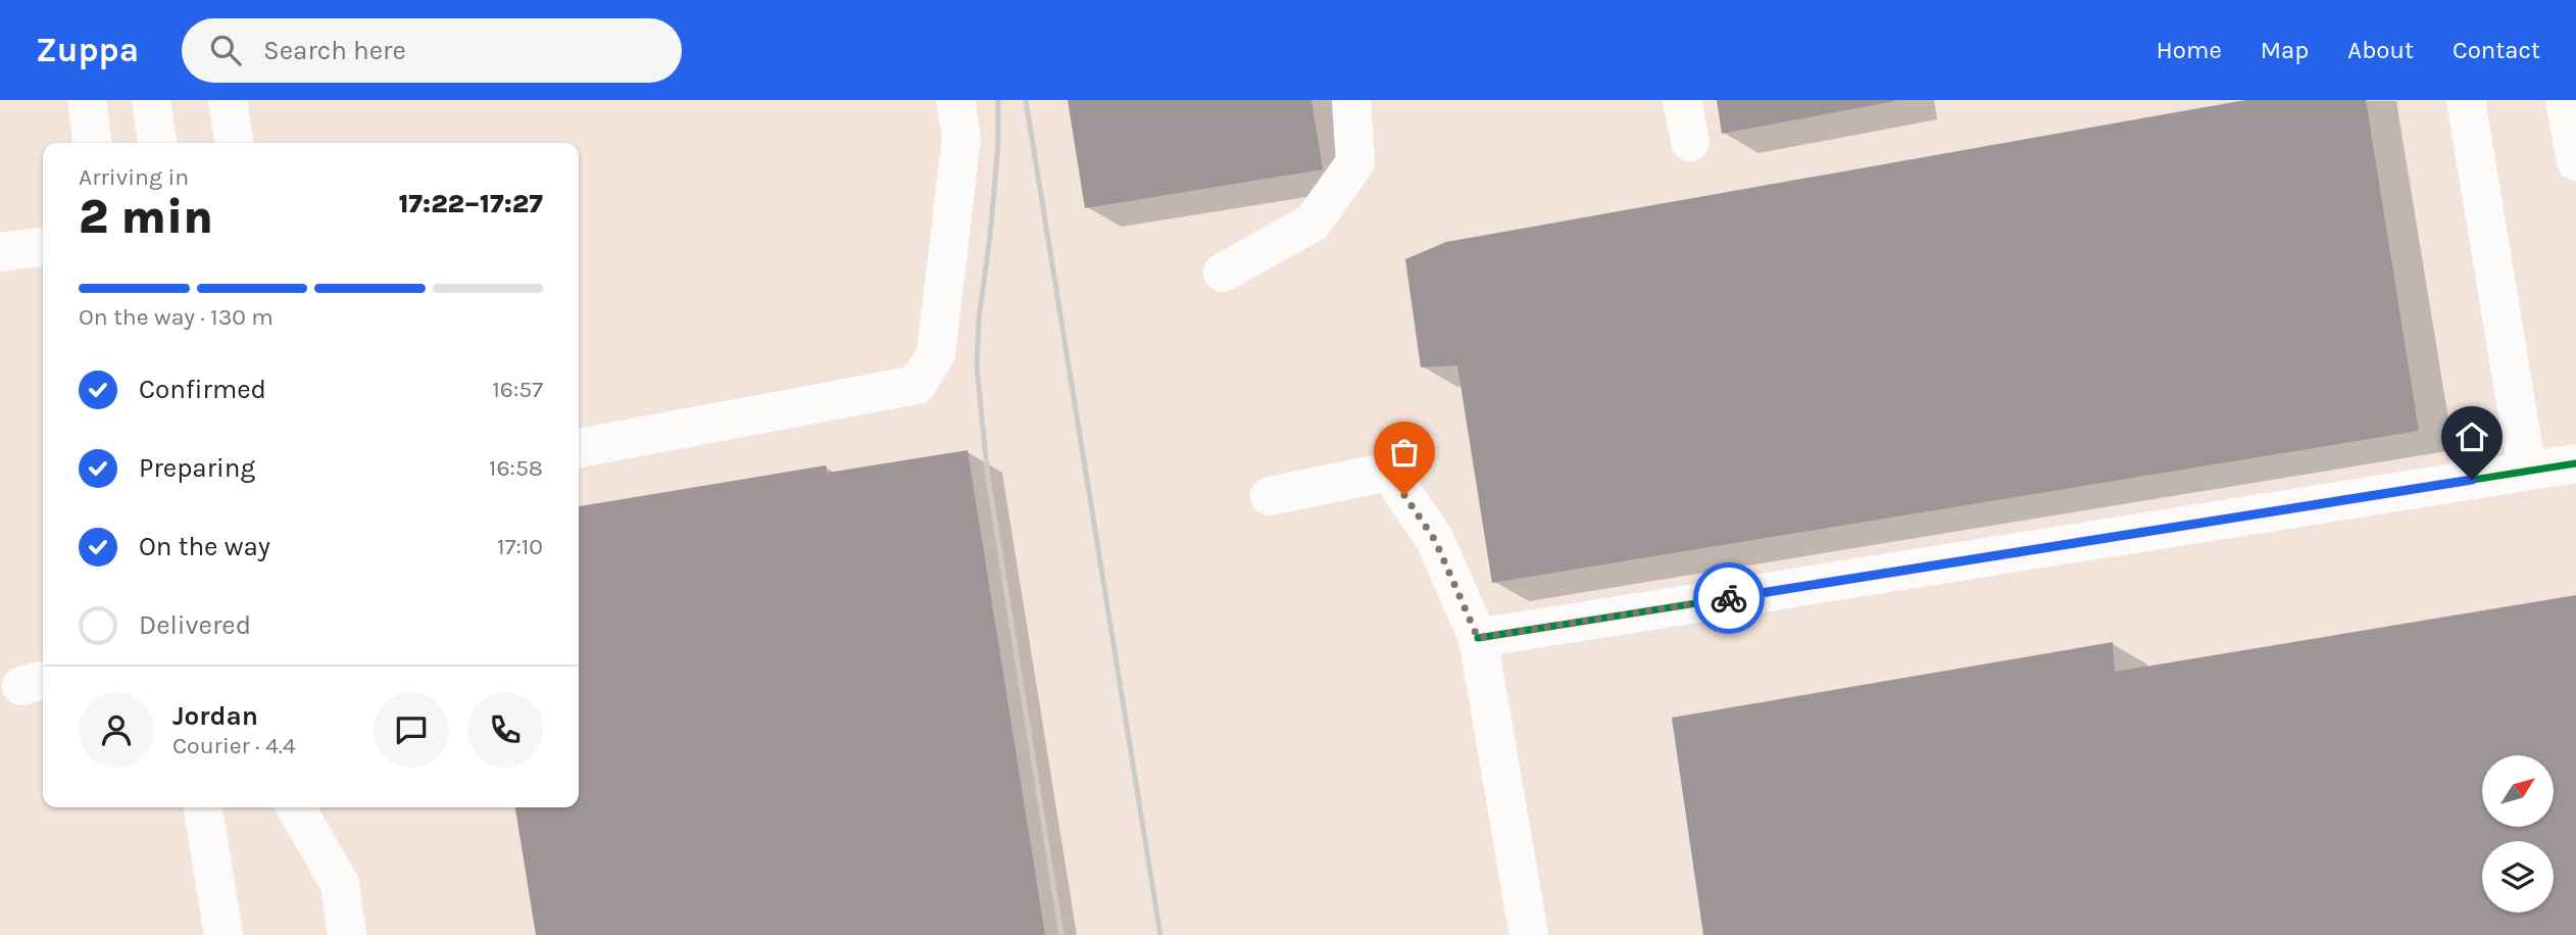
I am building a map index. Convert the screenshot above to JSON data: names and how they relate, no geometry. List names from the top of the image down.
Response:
{
  "north": "top right",
  "page": {
    "header": "Zuppa",
    "search": "Search here",
    "nav": [
      "Home",
      "Map",
      "About",
      "Contact"
    ],
    "heading": ["2 min", "Arriving in", "17:22–17:27"],
    "panel": ["Jordan", "Courier · 4.4"],
    "bar": "On the way · 130 m",
    "list": [
      ["Confirmed", "16:57"],
      ["Preparing", "16:58"],
      ["On the way", "17:10"],
      "Delivered"
    ]
  }
}
